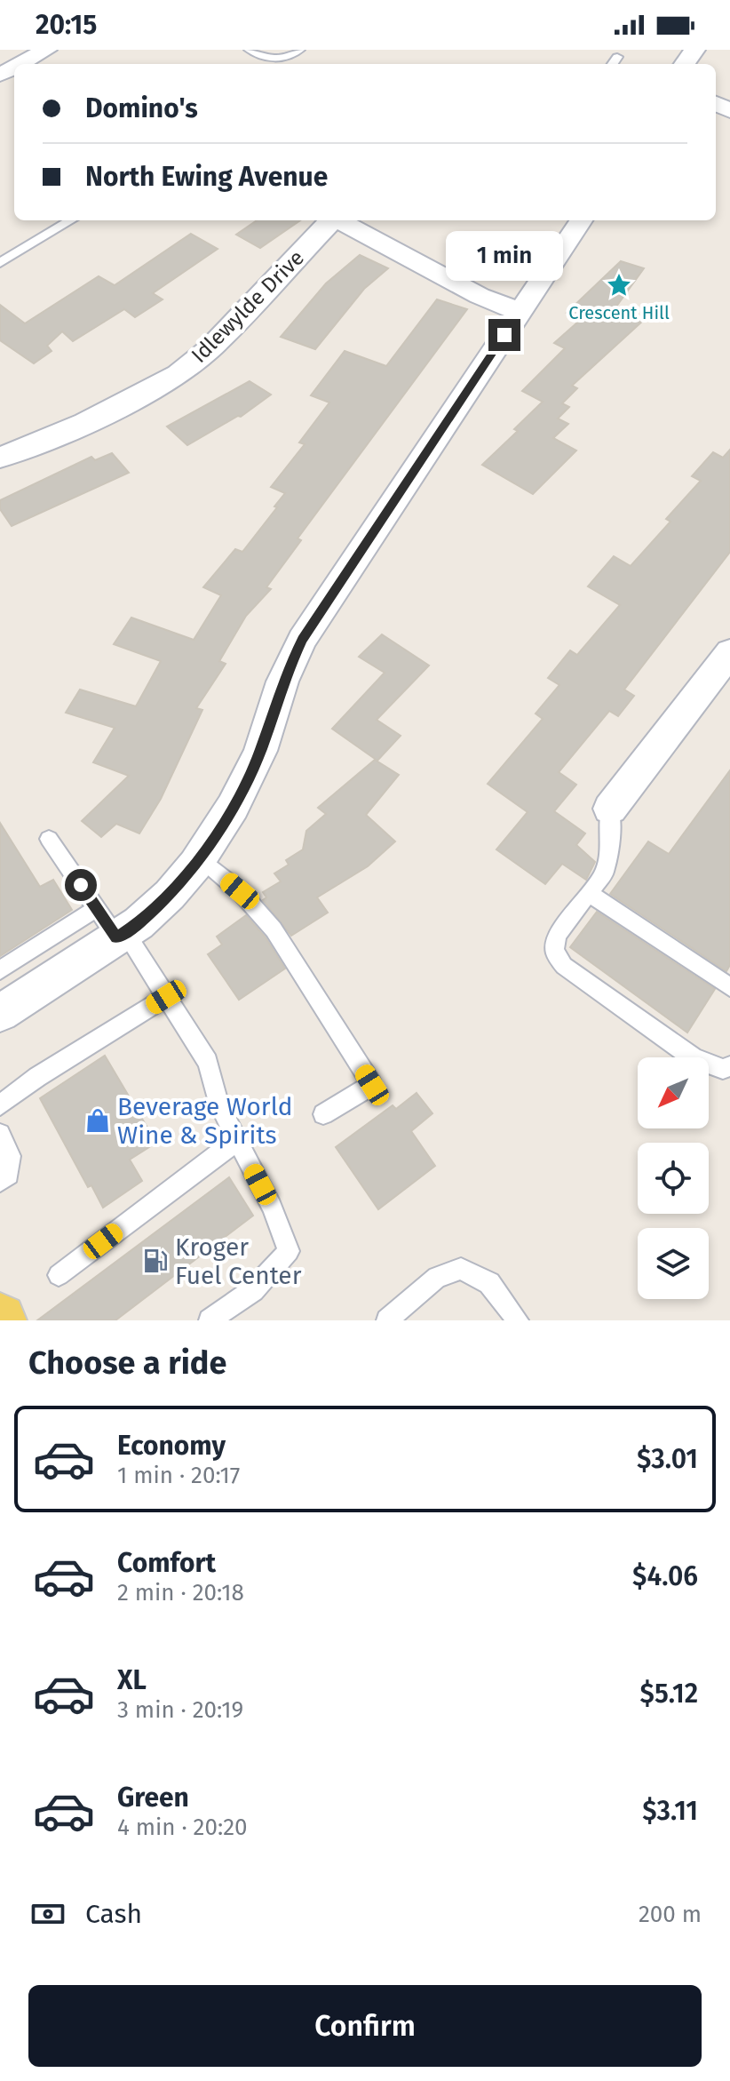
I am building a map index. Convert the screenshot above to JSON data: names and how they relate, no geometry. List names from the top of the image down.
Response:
{
  "streets": {
    "street": ["Idlewylde Drive"]
  },
  "places": {
    "place": ["Crescent Hill"],
    "shop": ["Beverage World Wine & Spirits"],
    "fuel station": ["Kroger Fuel Center"]
  },
  "north": "bottom left",
  "page": {
    "status": "20:15",
    "banner": ["Domino's", "North Ewing Avenue"],
    "bubble": "1 min",
    "heading": "Choose a ride",
    "list": [
      {
        "name": "Economy",
        "note": "1 min · 20:17",
        "value": "$3.01"
      },
      {
        "name": "Comfort",
        "note": "2 min · 20:18",
        "value": "$4.06"
      },
      {
        "name": "XL",
        "note": "3 min · 20:19",
        "value": "$5.12"
      },
      {
        "name": "Green",
        "note": "4 min · 20:20",
        "value": "$3.11"
      }
    ],
    "pay": ["Cash", "200 m"],
    "buttons": "Confirm"
  }
}
